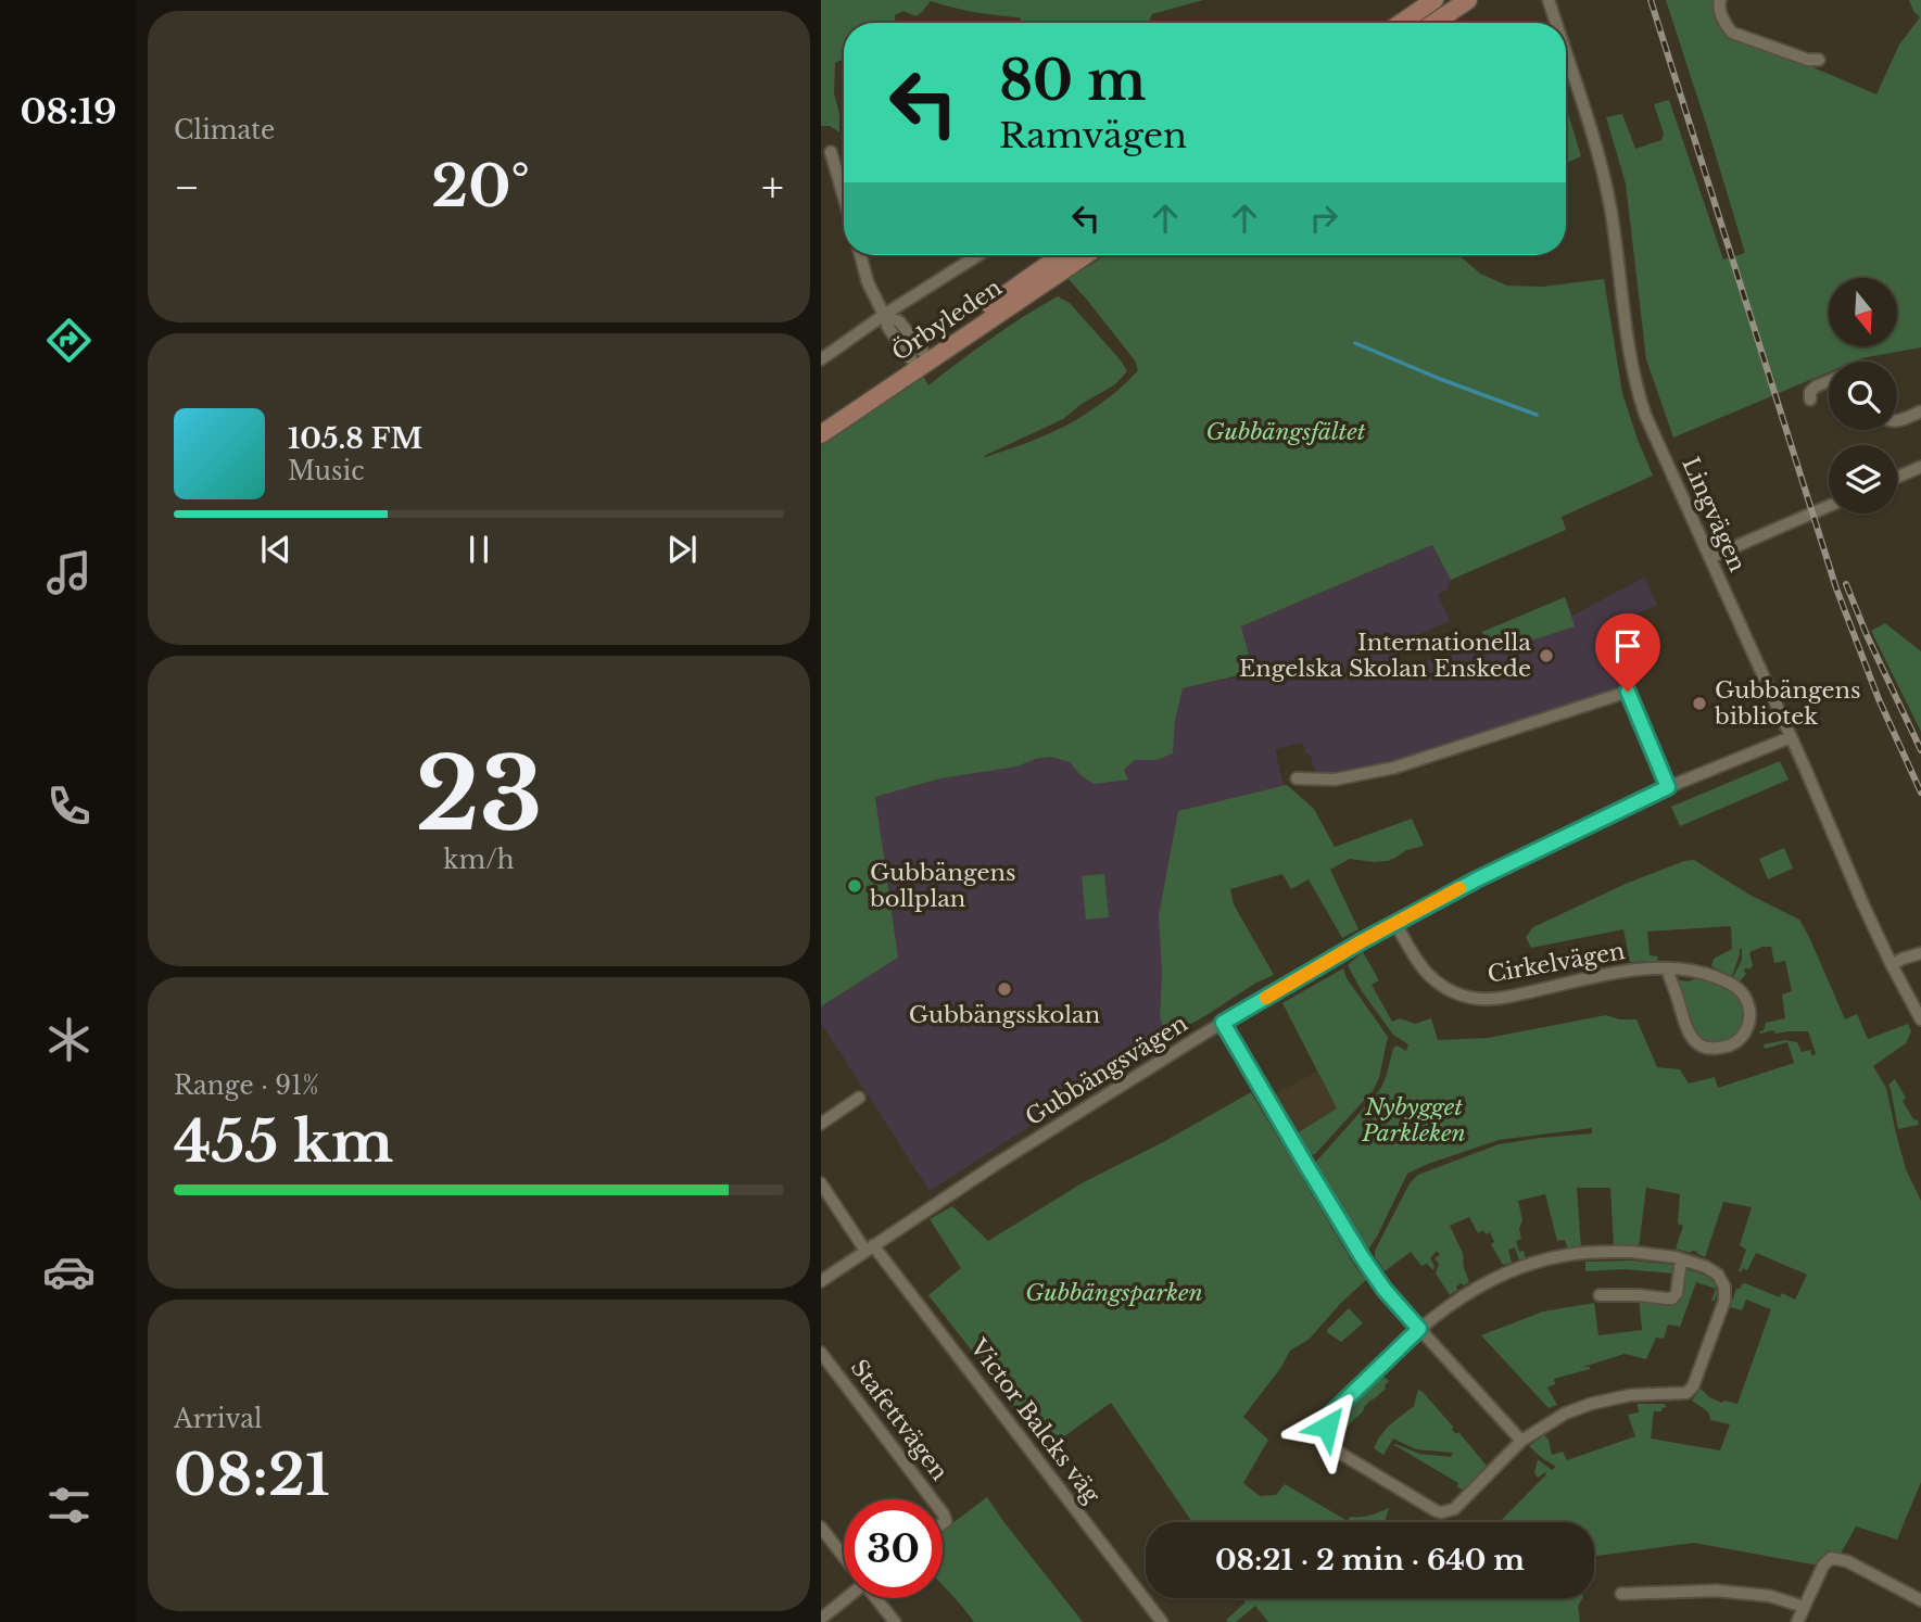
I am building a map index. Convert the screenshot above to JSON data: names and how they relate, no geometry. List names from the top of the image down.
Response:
{
  "streets": {
    "main road": ["Örbyleden"],
    "street": [
      "Lingvägen",
      "Cirkelvägen",
      "Gubbängsvägen",
      "Stafettvägen",
      "Victor Balcks väg"
    ]
  },
  "crossings": [
    ["Lingvägen", "Gubbängsvägen"],
    ["Cirkelvägen", "Gubbängsvägen"],
    ["Gubbängsvägen", "Victor Balcks väg"]
  ],
  "parks": ["Gubbängsfältet", "Nybygget Parkleken", "Gubbängsparken"],
  "places": [
    "Internationella Engelska Skolan Enskede",
    "Gubbängens bibliotek",
    "Gubbängens bollplan",
    "Gubbängsskolan"
  ],
  "north": "bottom",
  "page": {
    "tabs": "08:19",
    "tile": [
      "Climate",
      ["23", "km/h"],
      ["Range · 91%", "455 km"],
      ["Arrival", "08:21"]
    ],
    "turn": ["80 m", "Ramvägen"],
    "heat": ["−", "20°", "+"],
    "song": ["105.8 FM", "Music"],
    "limit": "30",
    "trip": "08:21 · 2 min · 640 m"
  }
}
